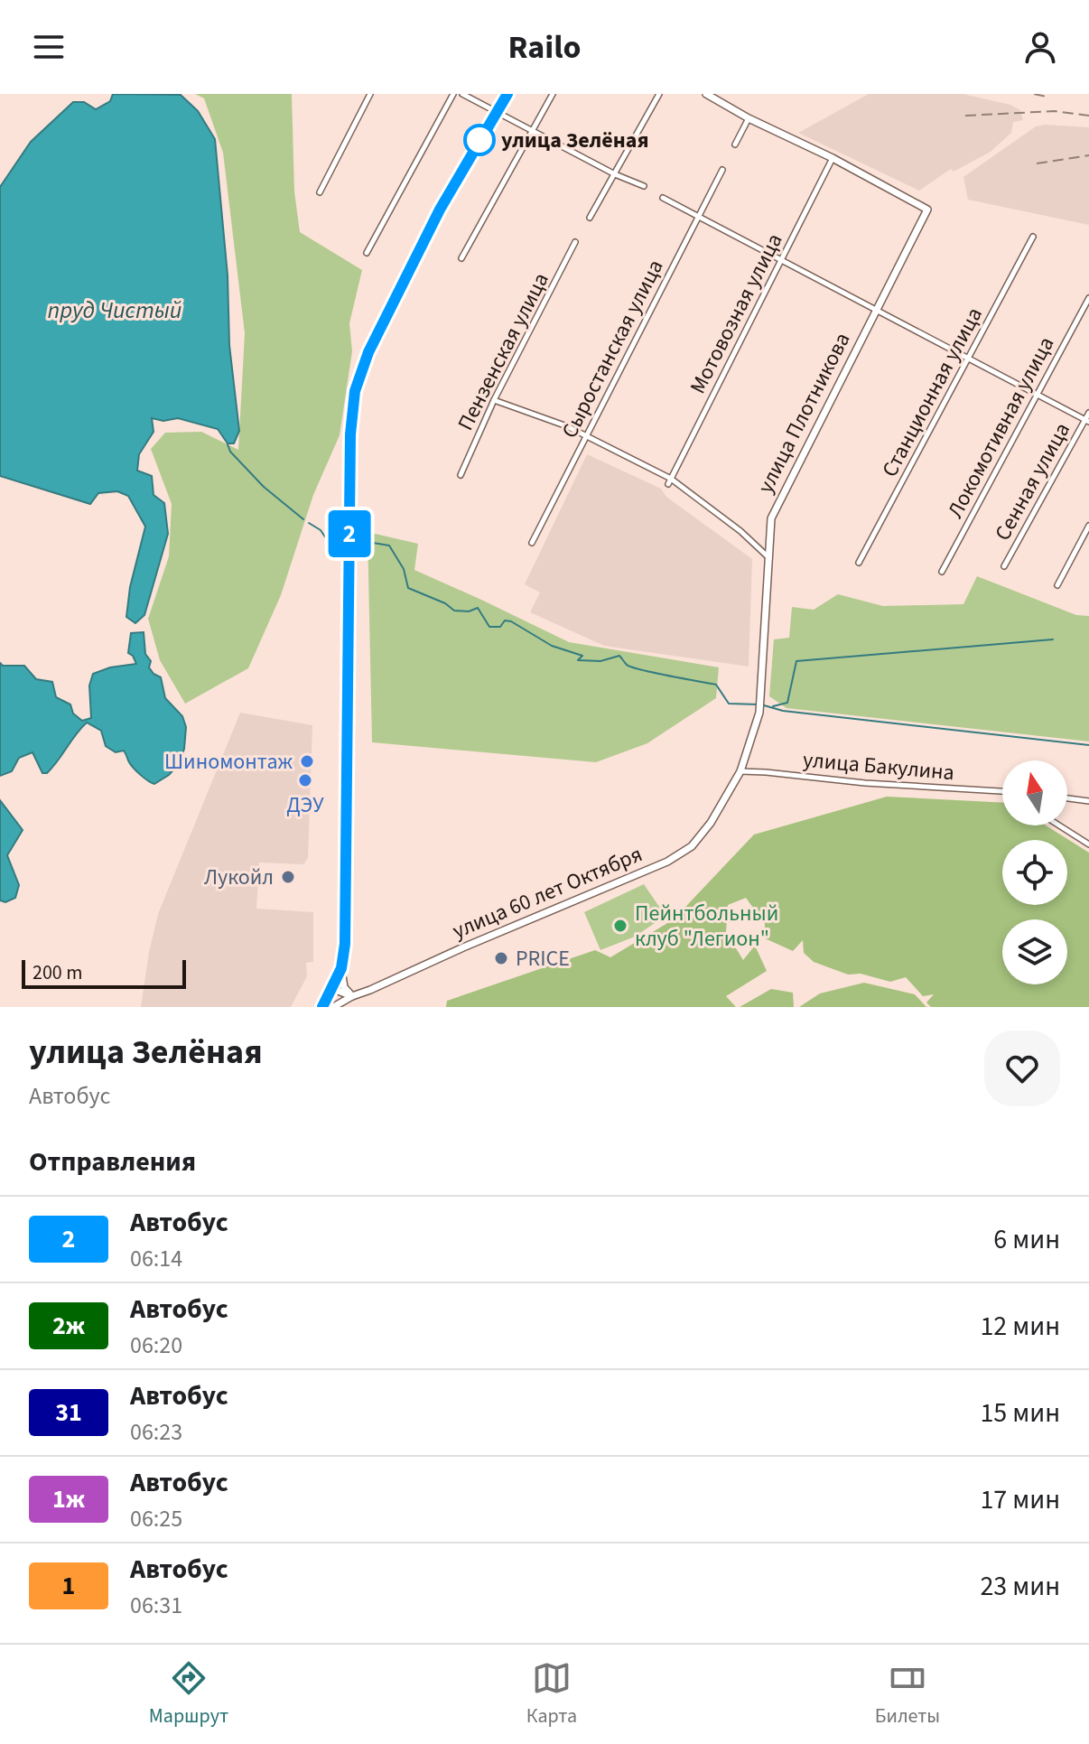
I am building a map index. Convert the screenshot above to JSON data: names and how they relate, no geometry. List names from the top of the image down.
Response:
{
  "streets": {
    "street": [
      "Мотовозная улица",
      "Сыростанская улица",
      "Пензенская улица",
      "Станционная улица",
      "улица Плотникова",
      "Локомотивная улица",
      "Сенная улица",
      "улица Бакулина",
      "улица 60 лет Октября"
    ]
  },
  "crossings": [
    ["Мотовозная улица", "улица Плотникова"],
    ["улица Плотникова", "улица Бакулина"],
    ["улица Плотникова", "улица 60 лет Октября"],
    ["улица Бакулина", "улица 60 лет Октября"]
  ],
  "water": ["пруд Чистый"],
  "places": [
    "улица Зелёная",
    "Шиномонтаж",
    "ДЭУ",
    "Лукойл",
    "Пейнтбольный клуб \"Легион\"",
    "PRICE"
  ],
  "lines": ["bus line 2"],
  "scale_bar": "200 m",
  "north": "top",
  "page": {
    "header": "Railo",
    "on_map": "2",
    "scale": "200 m",
    "heading": [
      ["улица Зелёная", "Автобус"],
      "Отправления"
    ],
    "list": [
      {
        "mark": "2",
        "name": "Автобус",
        "note": "06:14",
        "value": "6 мин"
      },
      {
        "mark": "2ж",
        "name": "Автобус",
        "note": "06:20",
        "value": "12 мин"
      },
      {
        "mark": "31",
        "name": "Автобус",
        "note": "06:23",
        "value": "15 мин"
      },
      {
        "mark": "1ж",
        "name": "Автобус",
        "note": "06:25",
        "value": "17 мин"
      },
      {
        "mark": "1",
        "name": "Автобус",
        "note": "06:31",
        "value": "23 мин"
      }
    ],
    "tabs": ["Маршрут", "Карта", "Билеты"]
  }
}
